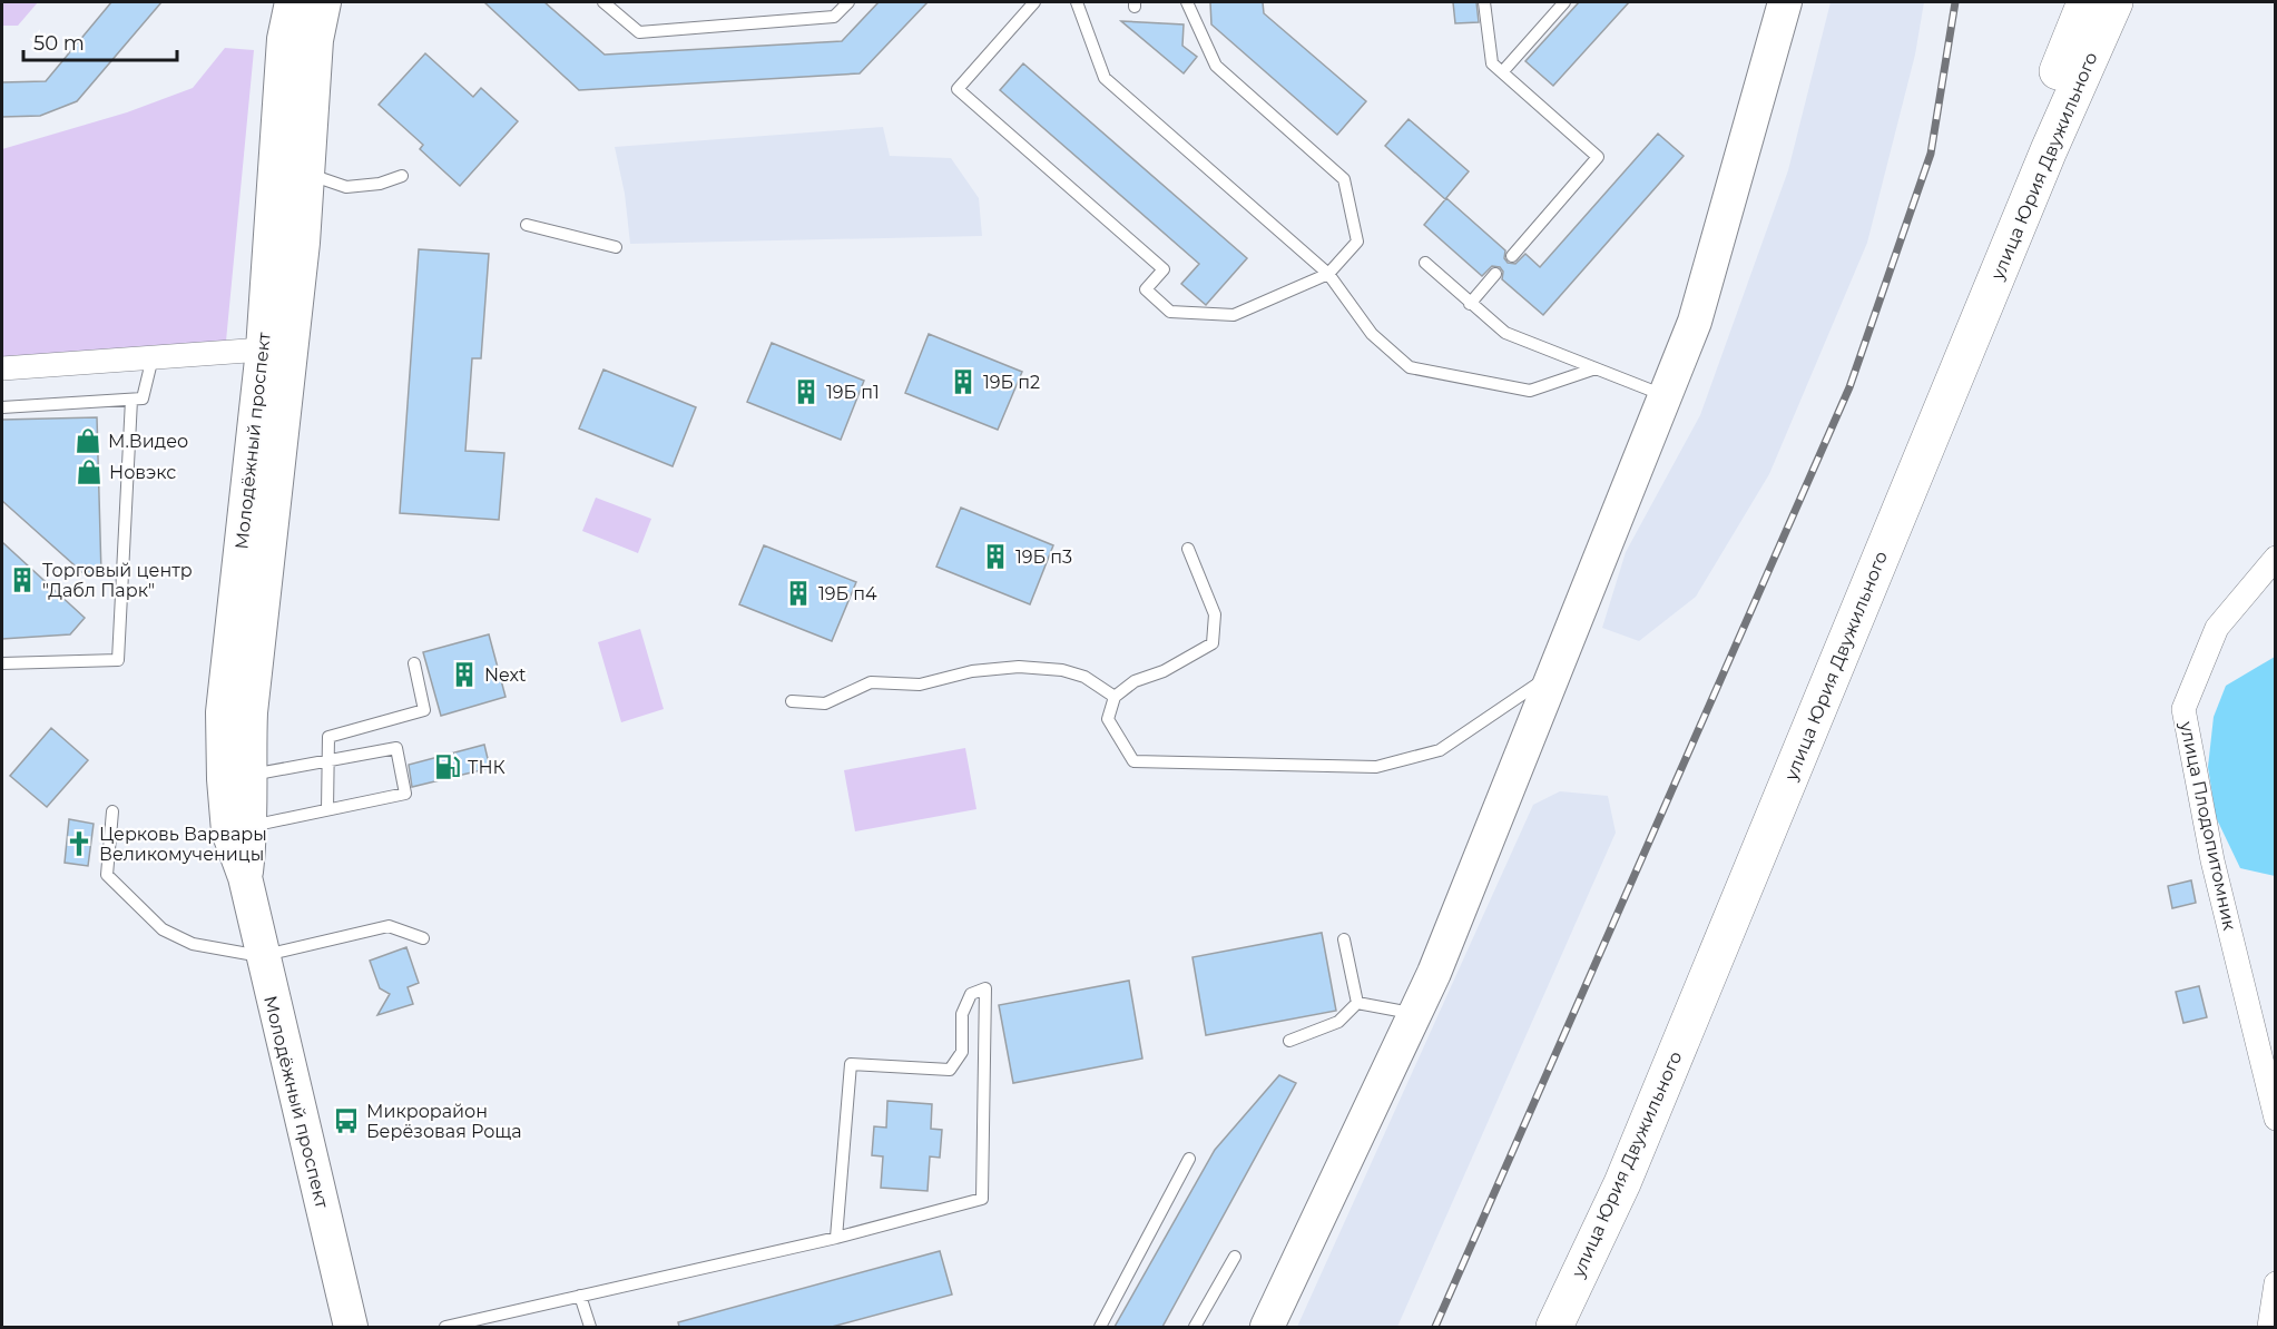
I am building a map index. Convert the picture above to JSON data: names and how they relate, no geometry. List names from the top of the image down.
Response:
{
  "streets": {
    "main road": ["улица Юрия Двужильного", "Молодёжный проспект"],
    "street": ["улица Плодопитомник"]
  },
  "places": {
    "building": [
      "19Б п2",
      "19Б п1",
      "19Б п3",
      "Торговый центр \"Дабл Парк\"",
      "19Б п4",
      "Next"
    ],
    "shop": ["М.Видео", "Новэкс"],
    "fuel station": ["ТНК"],
    "church": ["Церковь Варвары Великомученицы"],
    "bus stop": ["Микрорайон Берёзовая Роща"]
  },
  "scale_bar": "50 m"
}
